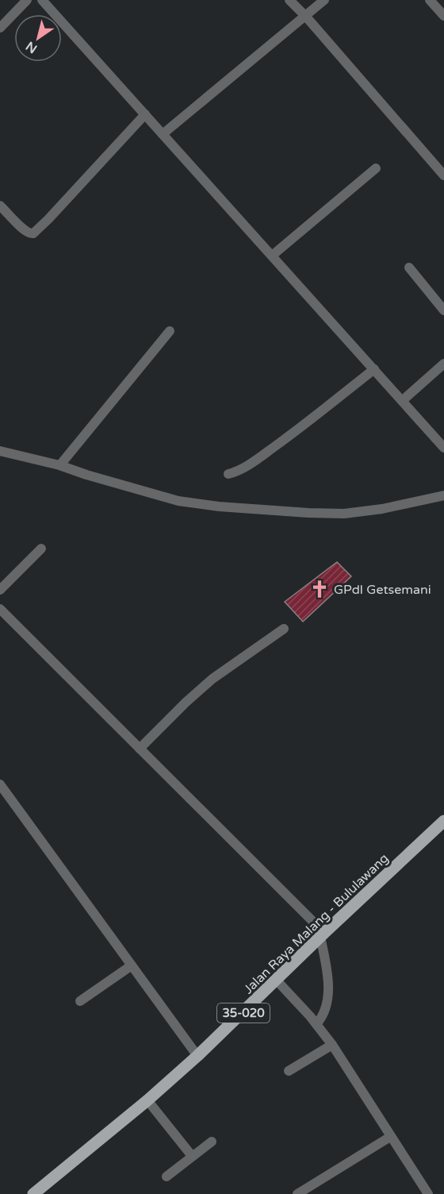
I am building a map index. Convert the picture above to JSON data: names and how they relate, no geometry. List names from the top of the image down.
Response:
{
  "streets": {
    "main road": ["Jalan Raya Malang - Bululawang", "35-020"]
  },
  "places": {
    "church": ["GPdI Getsemani"]
  },
  "north": "bottom left"
}
